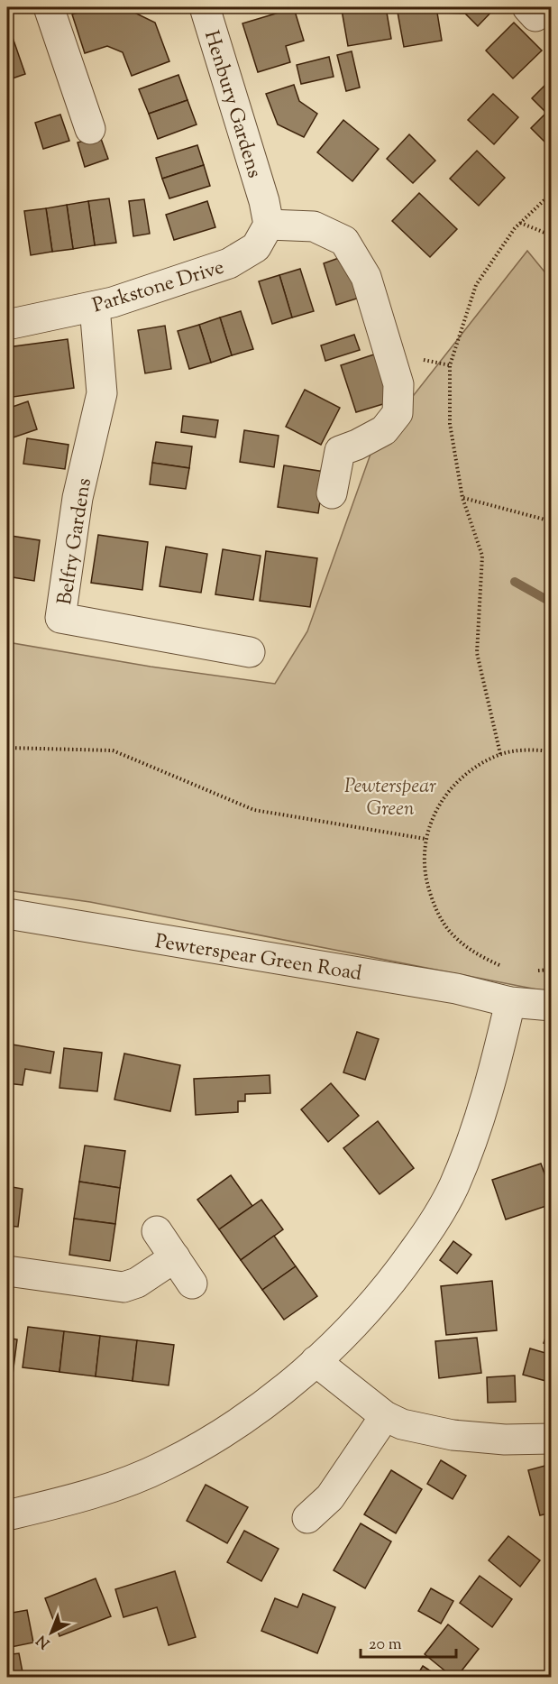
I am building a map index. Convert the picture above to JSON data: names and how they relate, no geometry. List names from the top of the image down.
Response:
{
  "streets": {
    "street": [
      "Henbury Gardens",
      "Parkstone Drive",
      "Belfry Gardens",
      "Pewterspear Green Road"
    ]
  },
  "crossings": [
    ["Henbury Gardens", "Parkstone Drive"],
    ["Parkstone Drive", "Belfry Gardens"]
  ],
  "parks": ["Pewterspear Green"],
  "scale_bar": "20 m",
  "north": "bottom left"
}
